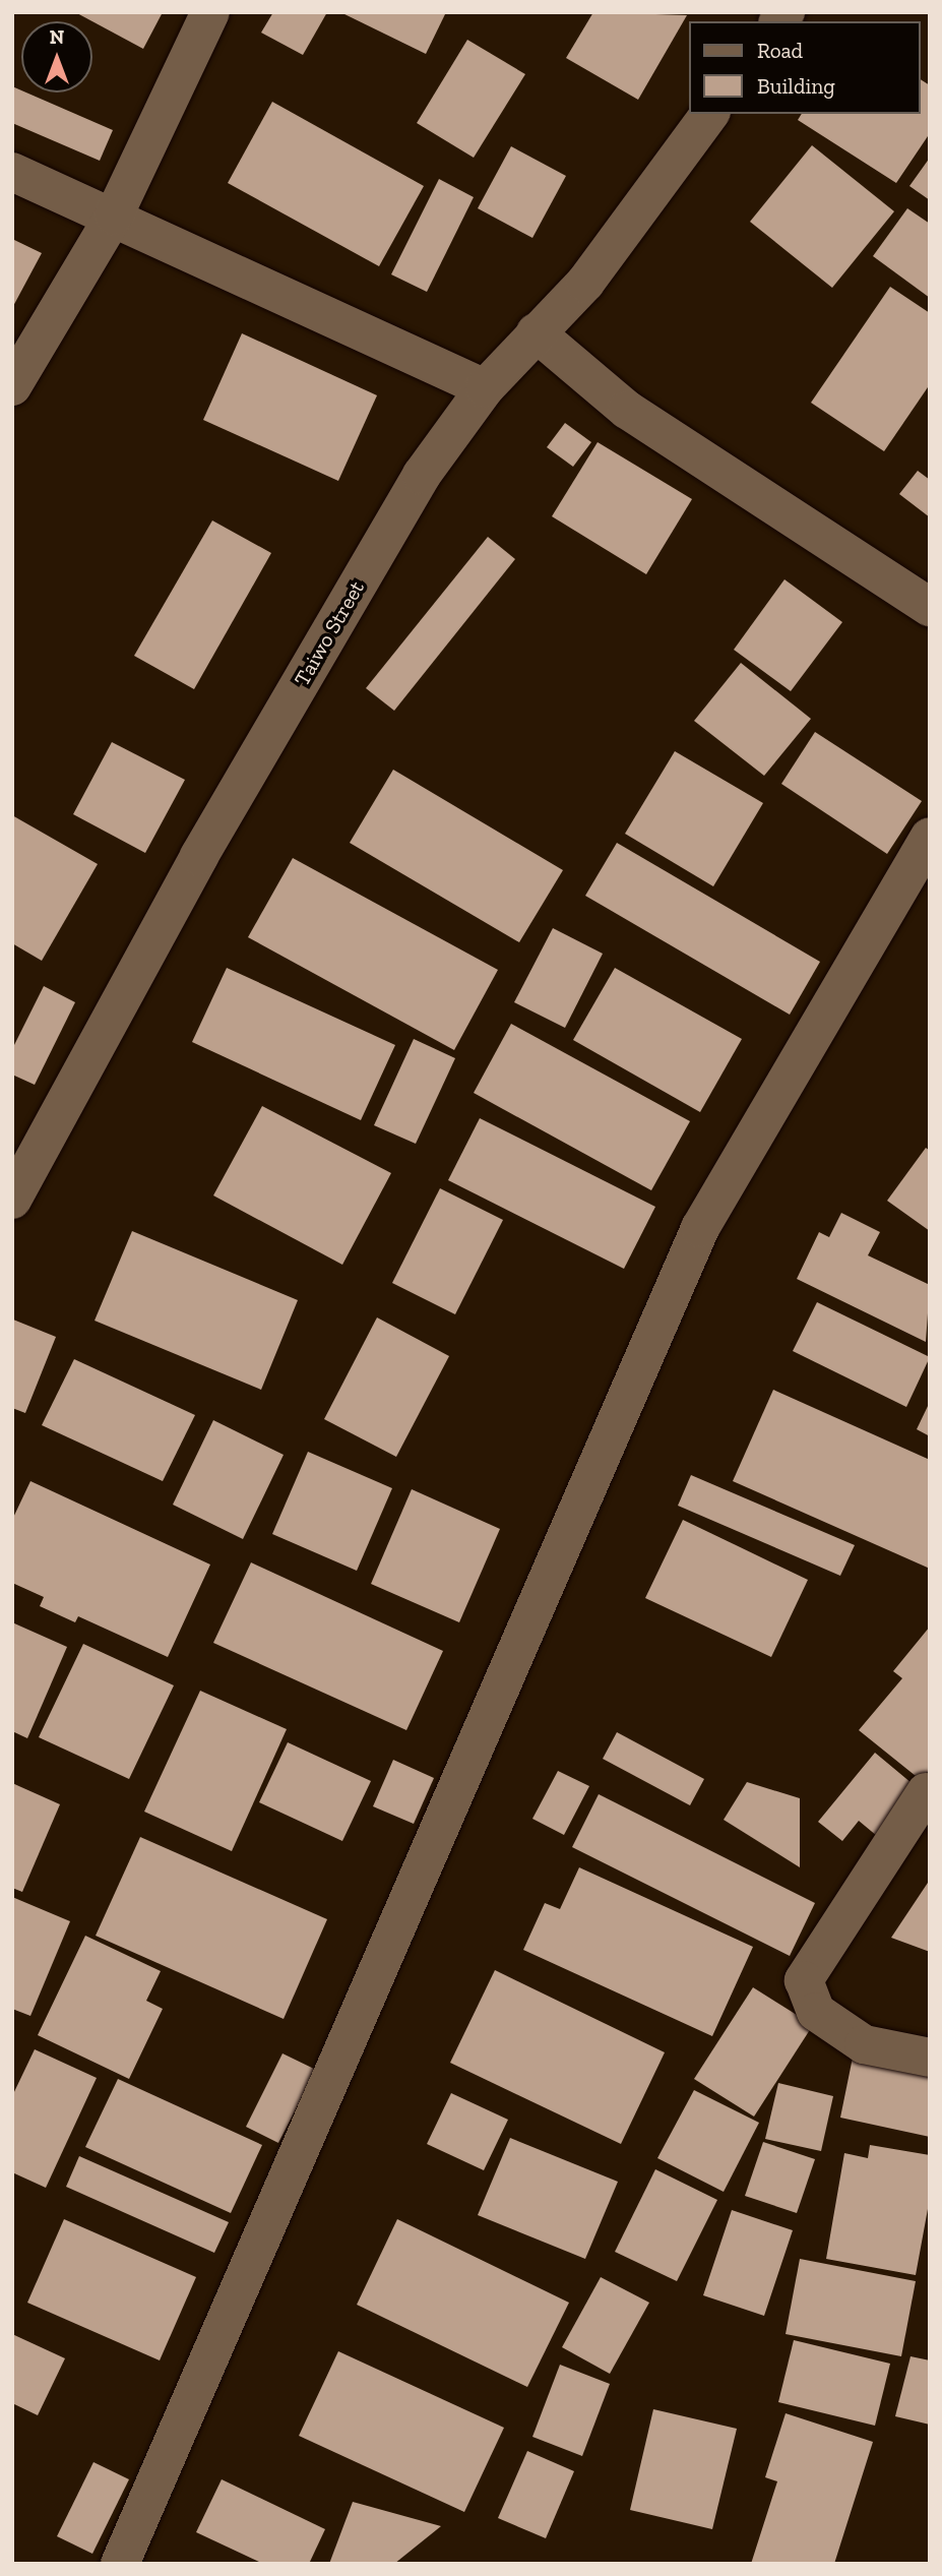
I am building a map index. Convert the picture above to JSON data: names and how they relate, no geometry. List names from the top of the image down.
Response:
{
  "streets": {
    "street": ["Taiwo Street"]
  },
  "legend": ["Road", "Building"],
  "north": "top"
}
